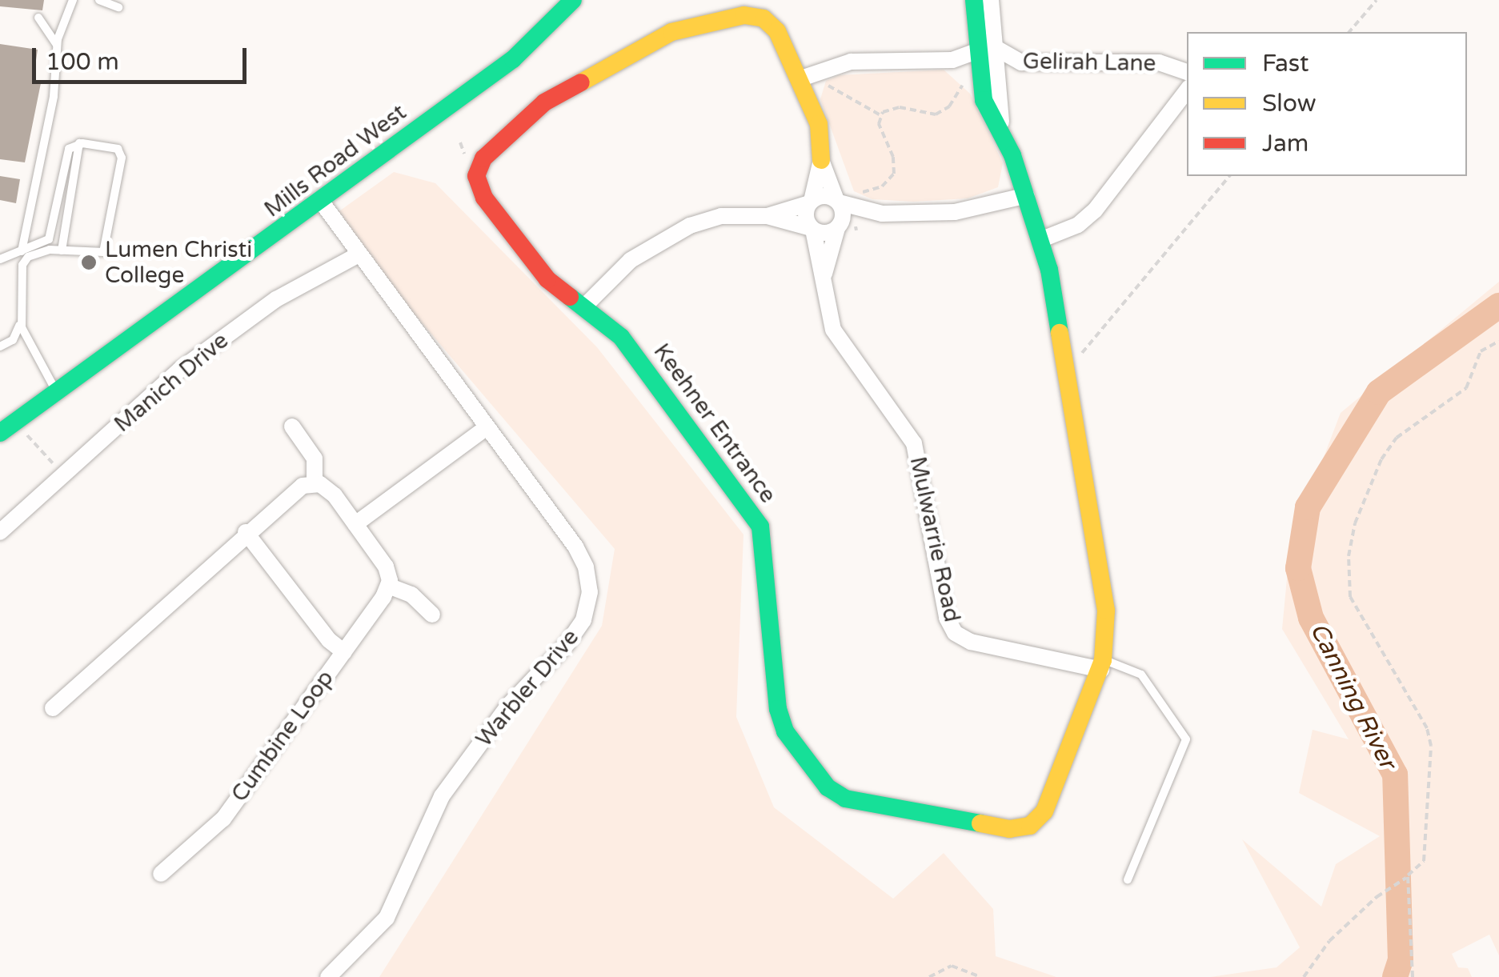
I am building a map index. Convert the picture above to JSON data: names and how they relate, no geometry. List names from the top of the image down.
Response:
{
  "streets": {
    "street": [
      "Gelirah Lane",
      "Mills Road West",
      "Manich Drive",
      "Keehner Entrance",
      "Mulwarrie Road",
      "Warbler Drive",
      "Cumbine Loop"
    ]
  },
  "crossings": [
    ["Gelirah Lane", "Keehner Entrance"],
    ["Mills Road West", "Warbler Drive"],
    ["Manich Drive", "Warbler Drive"],
    ["Keehner Entrance", "Mulwarrie Road"]
  ],
  "water": ["Canning River"],
  "places": ["Lumen Christi College"],
  "legend": ["Fast", "Slow", "Jam"],
  "scale_bar": "100 m"
}
